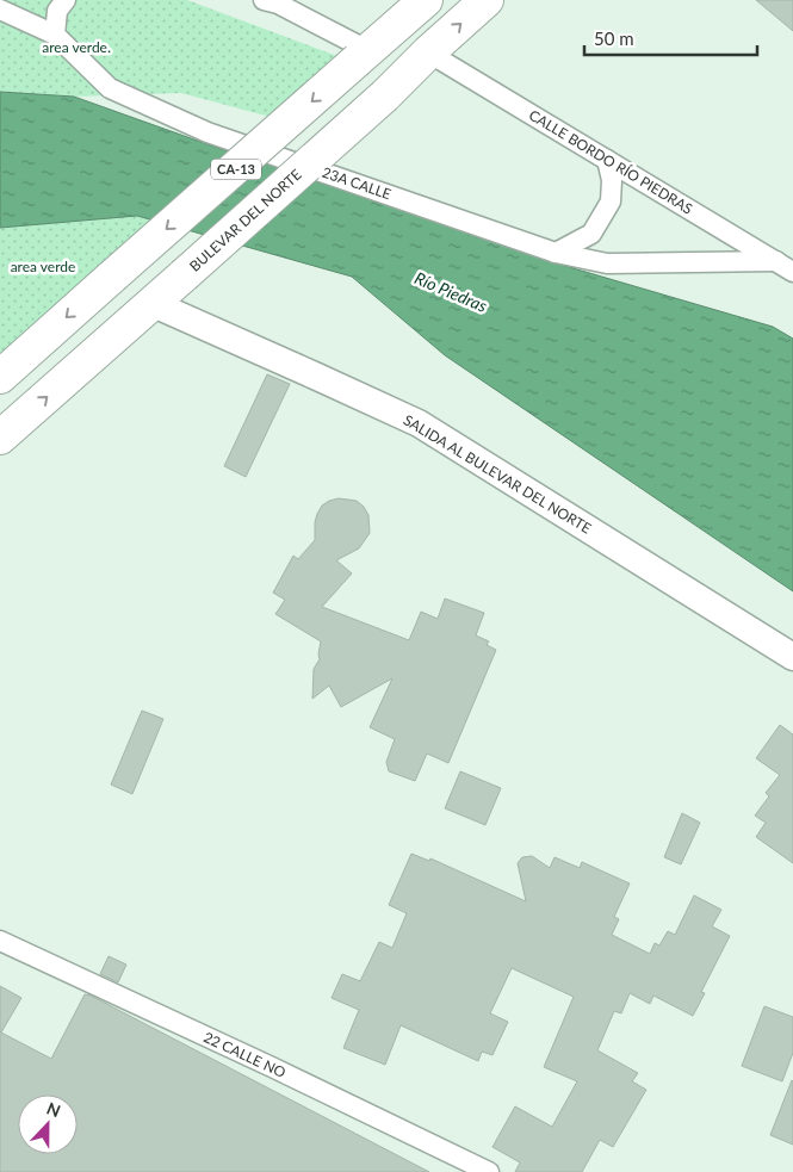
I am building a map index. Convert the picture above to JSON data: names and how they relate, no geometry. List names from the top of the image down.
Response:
{
  "streets": {
    "highway": ["CA-13", "BULEVAR DEL NORTE"],
    "street": [
      "CALLE BORDO RÍO PIEDRAS",
      "23A CALLE",
      "SALIDA AL BULEVAR DEL NORTE",
      "22 CALLE NO"
    ]
  },
  "crossings": [
    ["CALLE BORDO RÍO PIEDRAS", "23A CALLE"],
    ["CALLE BORDO RÍO PIEDRAS", "BULEVAR DEL NORTE"],
    ["BULEVAR DEL NORTE", "SALIDA AL BULEVAR DEL NORTE"]
  ],
  "water": ["Río Piedras"],
  "parks": ["area verde.", "area verde"],
  "scale_bar": "50 m",
  "north": "top"
}
